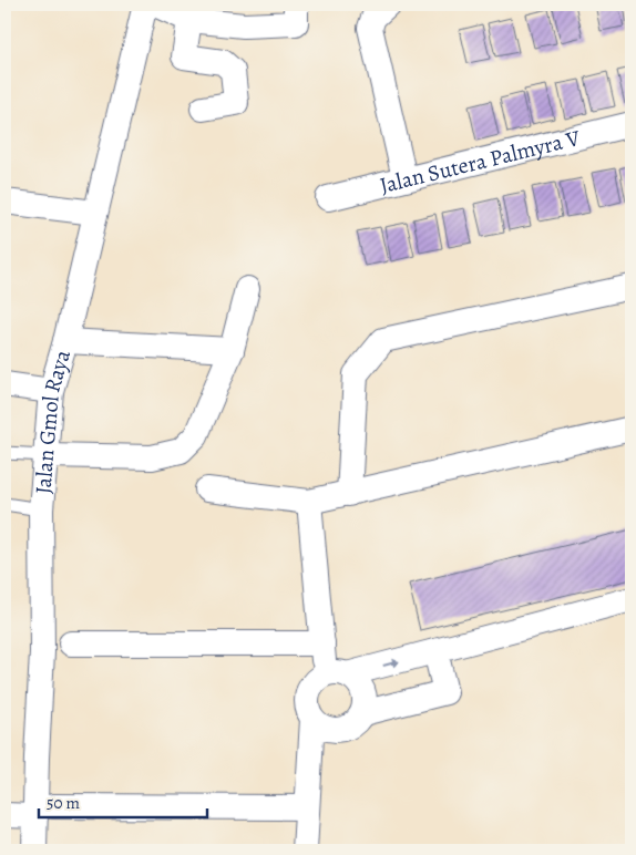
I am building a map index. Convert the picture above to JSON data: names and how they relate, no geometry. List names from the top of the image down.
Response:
{
  "streets": {
    "street": ["Jalan Sutera Palmyra V", "Jalan Gmol Raya"]
  },
  "scale_bar": "50 m"
}
